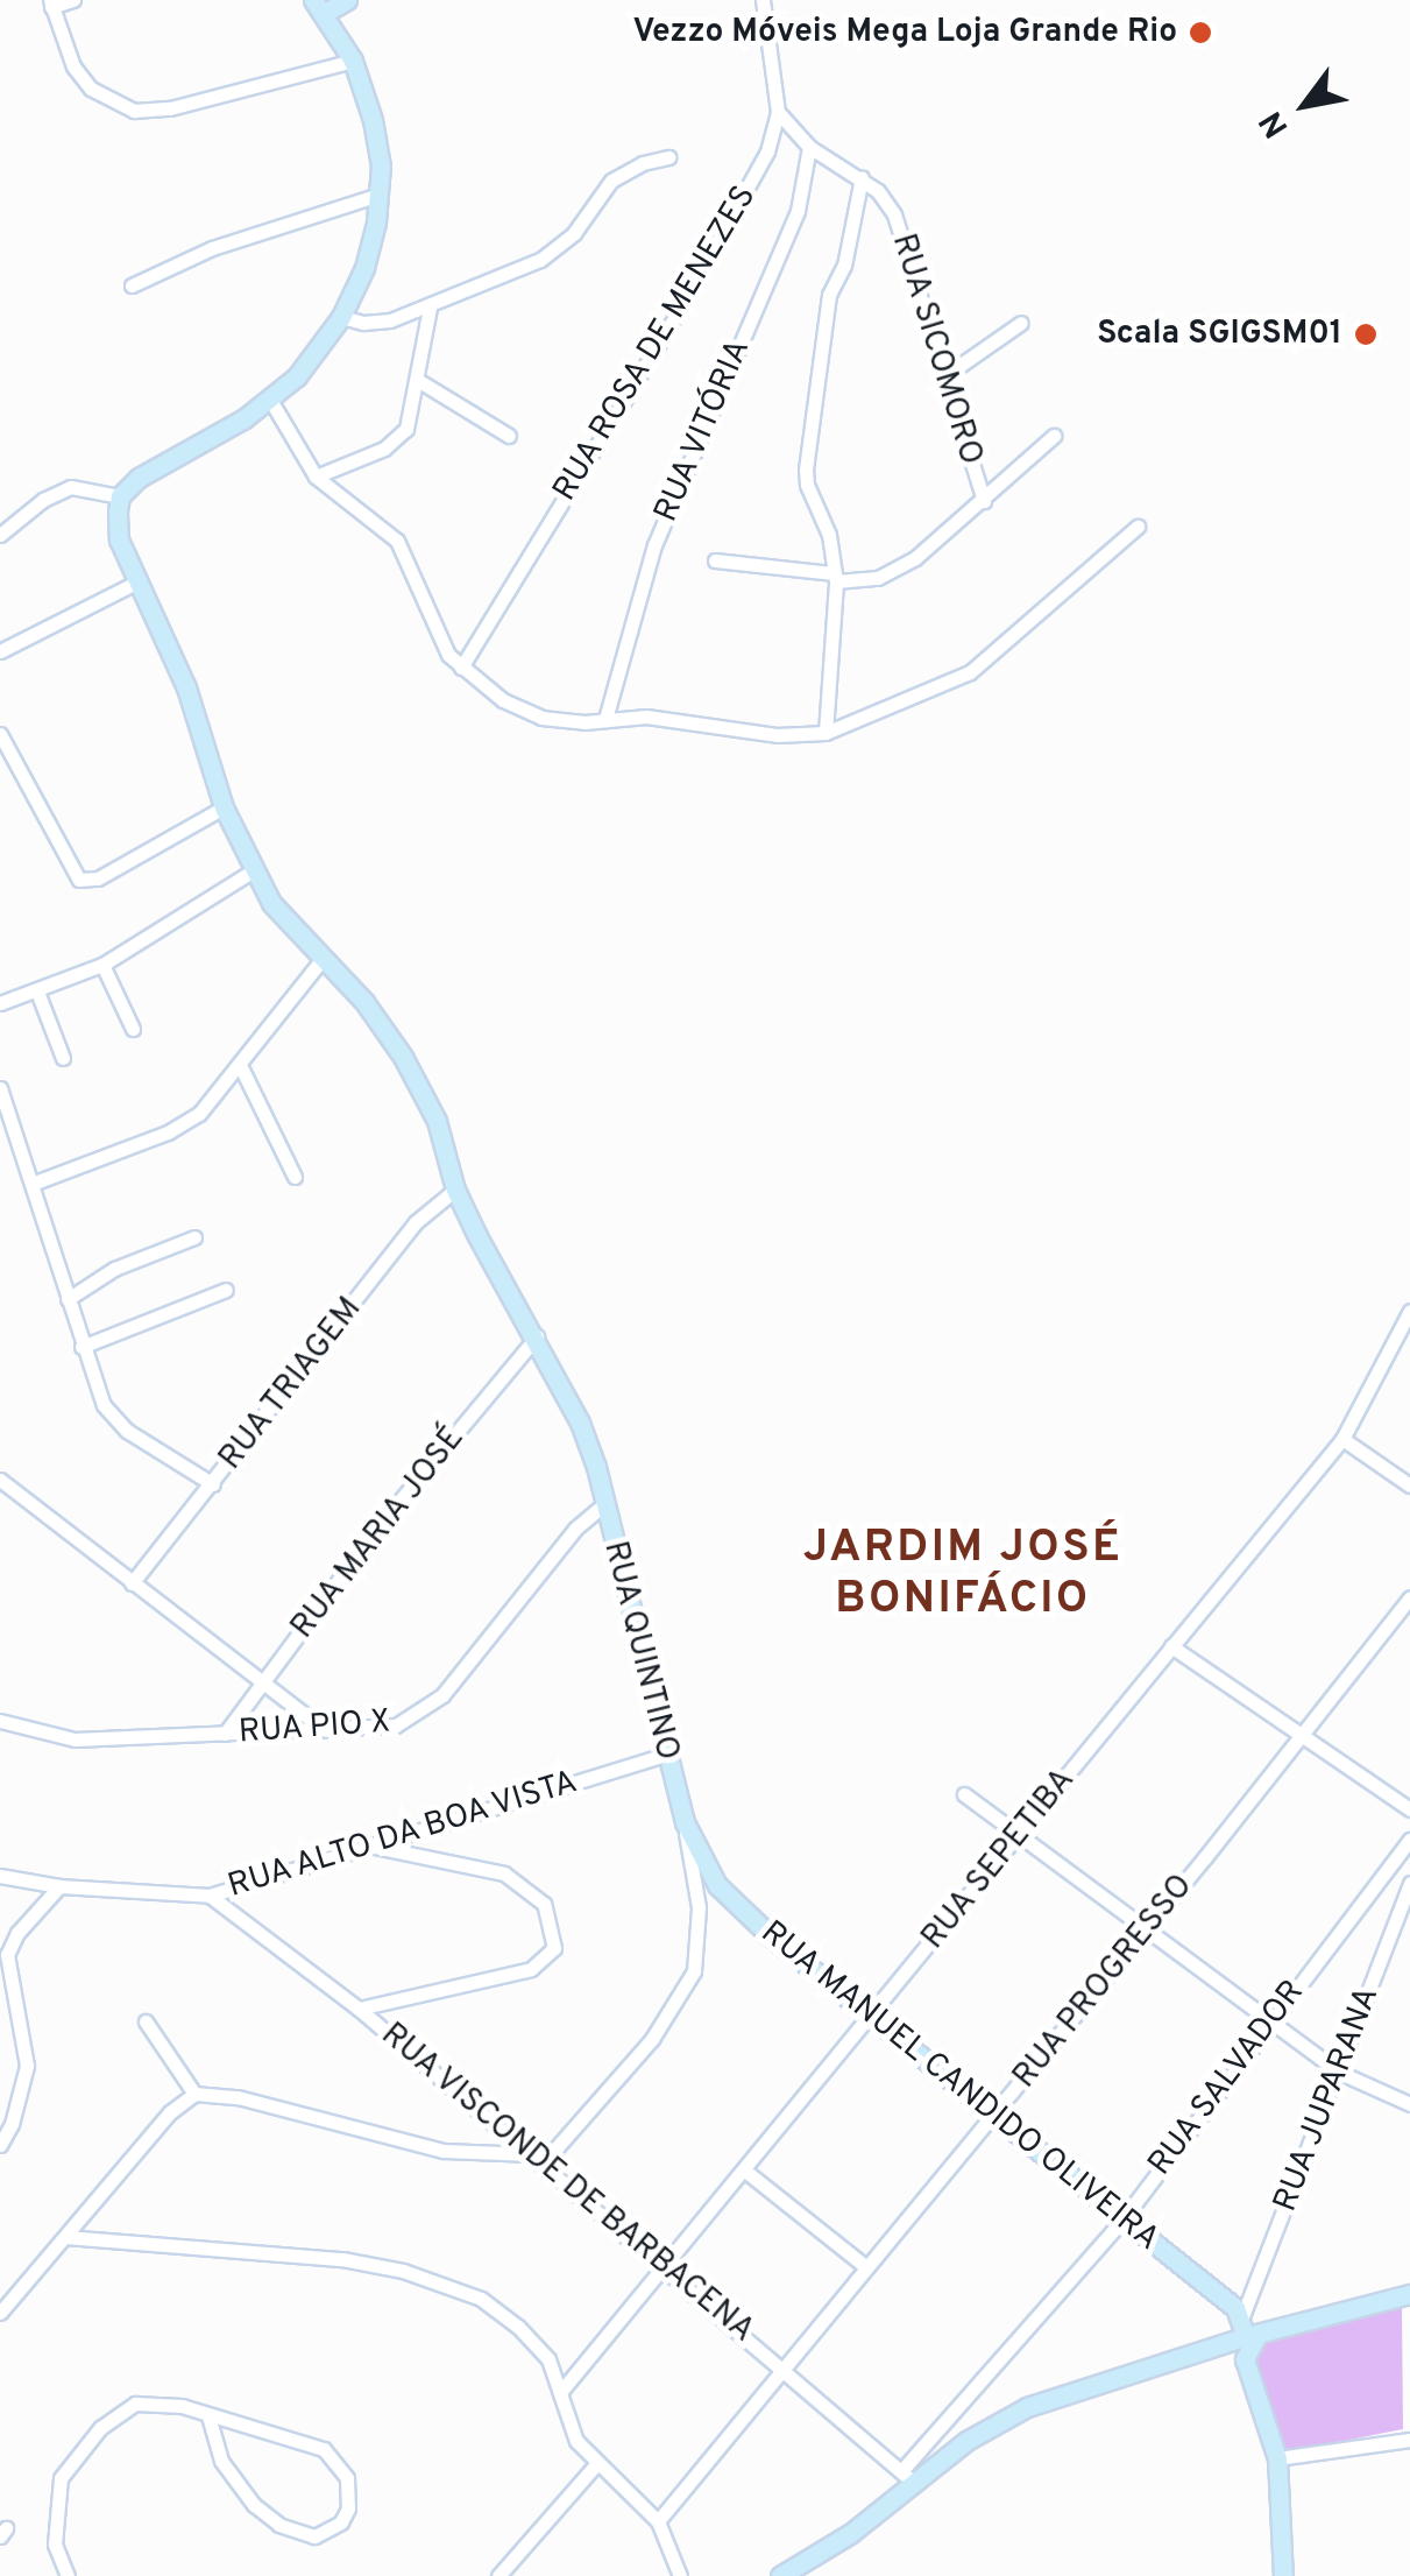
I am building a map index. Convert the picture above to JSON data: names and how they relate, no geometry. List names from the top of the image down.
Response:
{
  "streets": {
    "main road": ["RUA QUINTINO", "RUA MANUEL CANDIDO OLIVEIRA"],
    "street": [
      "RUA ROSA DE MENEZES",
      "RUA SICOMORO",
      "RUA VITÓRIA",
      "RUA TRIAGEM",
      "RUA MARIA JOSÉ",
      "RUA PIO X",
      "RUA ALTO DA BOA VISTA",
      "RUA SEPETIBA",
      "RUA PROGRESSO",
      "RUA SALVADOR",
      "RUA JUPARANA",
      "RUA VISCONDE DE BARBACENA"
    ]
  },
  "crossings": [
    ["RUA ROSA DE MENEZES", "RUA SICOMORO"],
    ["RUA SICOMORO", "RUA VITÓRIA"],
    ["RUA TRIAGEM", "RUA QUINTINO"],
    ["RUA MARIA JOSÉ", "RUA QUINTINO"],
    ["RUA MARIA JOSÉ", "RUA PIO X"],
    ["RUA QUINTINO", "RUA PIO X"],
    ["RUA QUINTINO", "RUA ALTO DA BOA VISTA"],
    ["RUA QUINTINO", "RUA MANUEL CANDIDO OLIVEIRA"],
    ["RUA QUINTINO", "RUA VISCONDE DE BARBACENA"],
    ["RUA ALTO DA BOA VISTA", "RUA VISCONDE DE BARBACENA"],
    ["RUA SEPETIBA", "RUA MANUEL CANDIDO OLIVEIRA"],
    ["RUA SEPETIBA", "RUA VISCONDE DE BARBACENA"],
    ["RUA PROGRESSO", "RUA MANUEL CANDIDO OLIVEIRA"],
    ["RUA PROGRESSO", "RUA VISCONDE DE BARBACENA"],
    ["RUA SALVADOR", "RUA MANUEL CANDIDO OLIVEIRA"],
    ["RUA SALVADOR", "RUA VISCONDE DE BARBACENA"],
    ["RUA MANUEL CANDIDO OLIVEIRA", "RUA JUPARANA"]
  ],
  "districts": ["JARDIM JOSÉ BONIFÁCIO"],
  "places": ["Vezzo Móveis Mega Loja Grande Rio", "Scala SGIGSM01"],
  "north": "bottom left"
}
